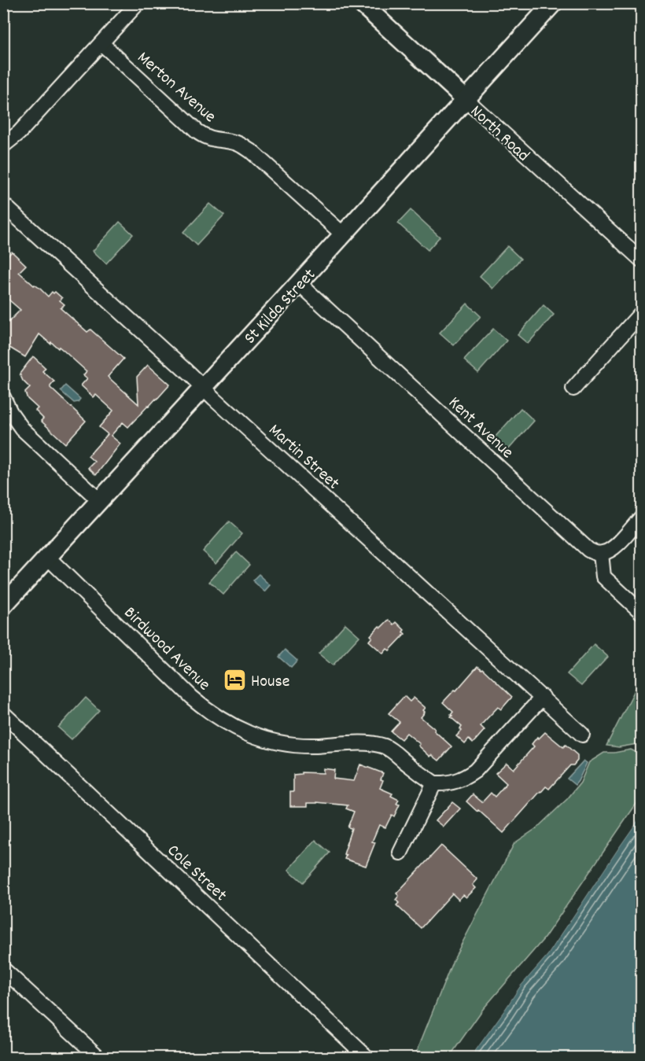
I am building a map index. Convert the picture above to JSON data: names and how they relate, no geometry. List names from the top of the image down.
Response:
{
  "streets": {
    "main road": ["North Road", "St Kilda Street"],
    "street": [
      "Merton Avenue",
      "Kent Avenue",
      "Martin Street",
      "Birdwood Avenue",
      "Cole Street"
    ]
  },
  "crossings": [
    ["Merton Avenue", "St Kilda Street"],
    ["North Road", "St Kilda Street"],
    ["St Kilda Street", "Kent Avenue"],
    ["St Kilda Street", "Martin Street"],
    ["St Kilda Street", "Birdwood Avenue"]
  ],
  "places": {
    "hotel": ["House"]
  }
}
